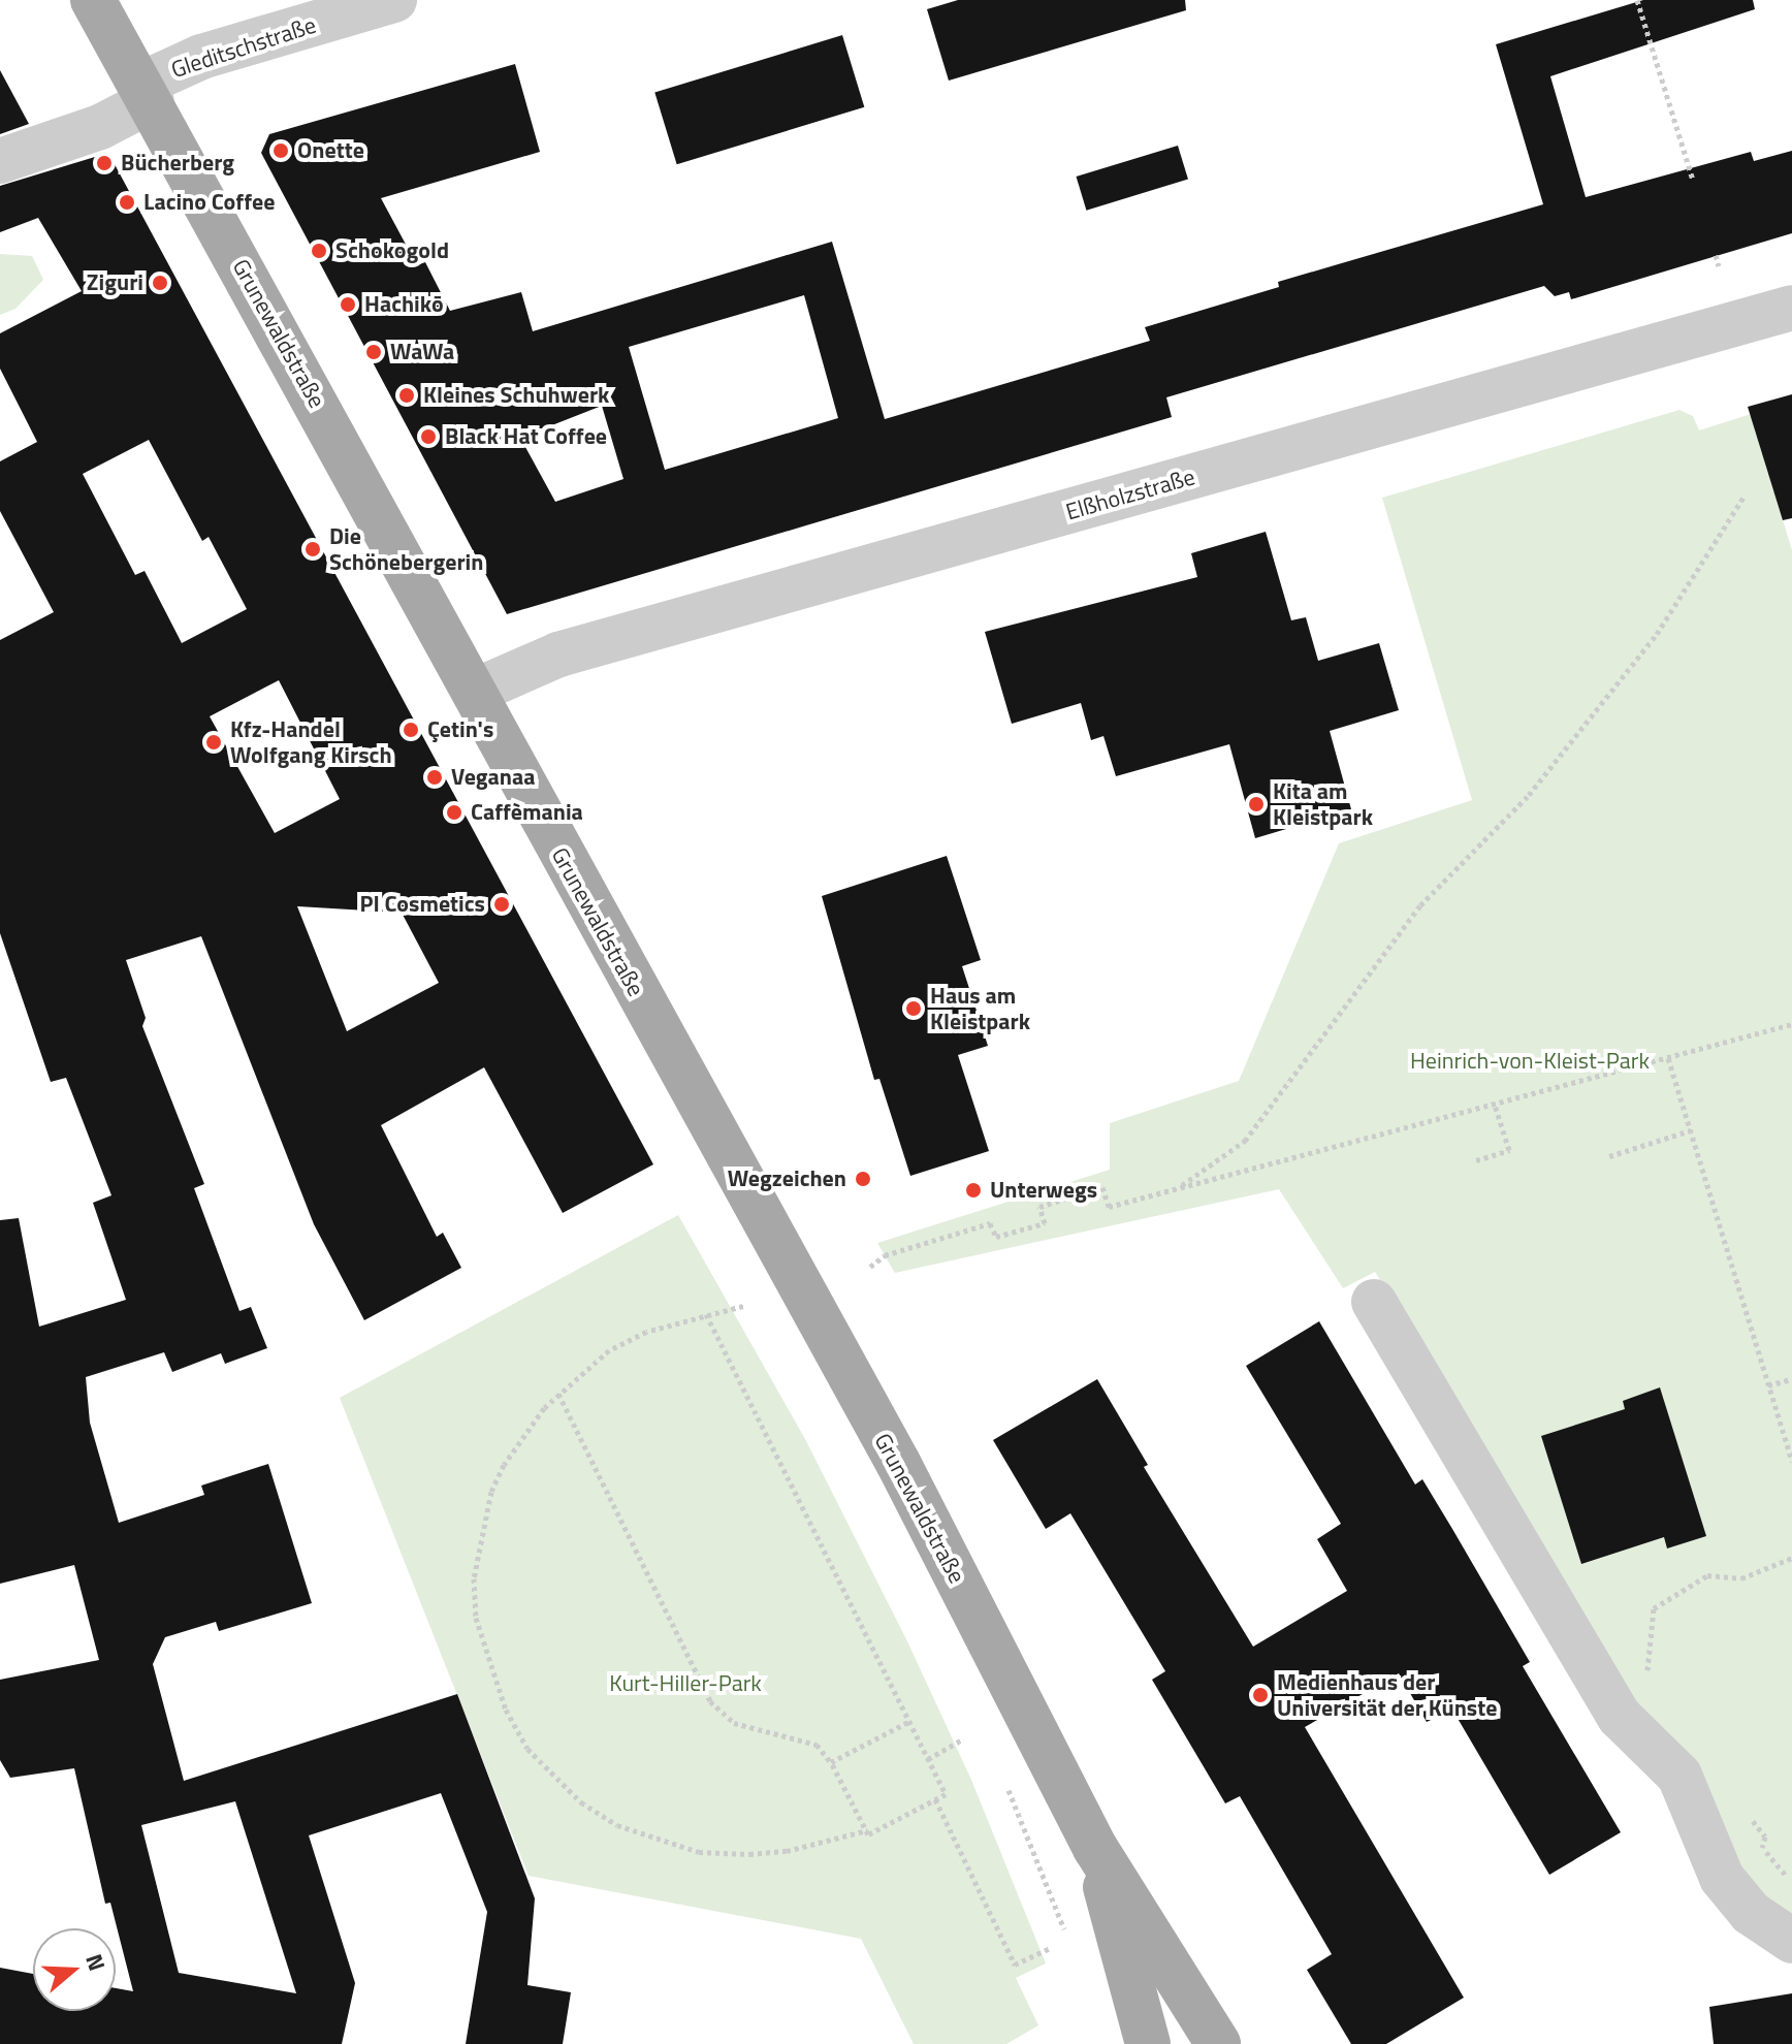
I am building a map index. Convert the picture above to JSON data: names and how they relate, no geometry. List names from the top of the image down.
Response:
{
  "streets": {
    "main road": ["Grunewaldstraße"],
    "street": ["Gleditschstraße", "Elßholzstraße"]
  },
  "crossings": [
    ["Gleditschstraße", "Grunewaldstraße"],
    ["Grunewaldstraße", "Elßholzstraße"]
  ],
  "parks": ["Heinrich-von-Kleist-Park", "Kurt-Hiller-Park"],
  "places": [
    "Onette",
    "Bücherberg",
    "Lacino Coffee",
    "Schokogold",
    "Ziguri",
    "Hachikō",
    "WaWa",
    "Kleines Schuhwerk",
    "Black Hat Coffee",
    "Die Schönebergerin",
    "Çetin's",
    "Kfz-Handel Wolfgang Kirsch",
    "Veganaa",
    "Kita am Kleistpark",
    "Caffèmania",
    "PI Cosmetics",
    "Haus am Kleistpark",
    "Wegzeichen",
    "Unterwegs",
    "Medienhaus der Universität der Künste"
  ],
  "north": "right"
}
